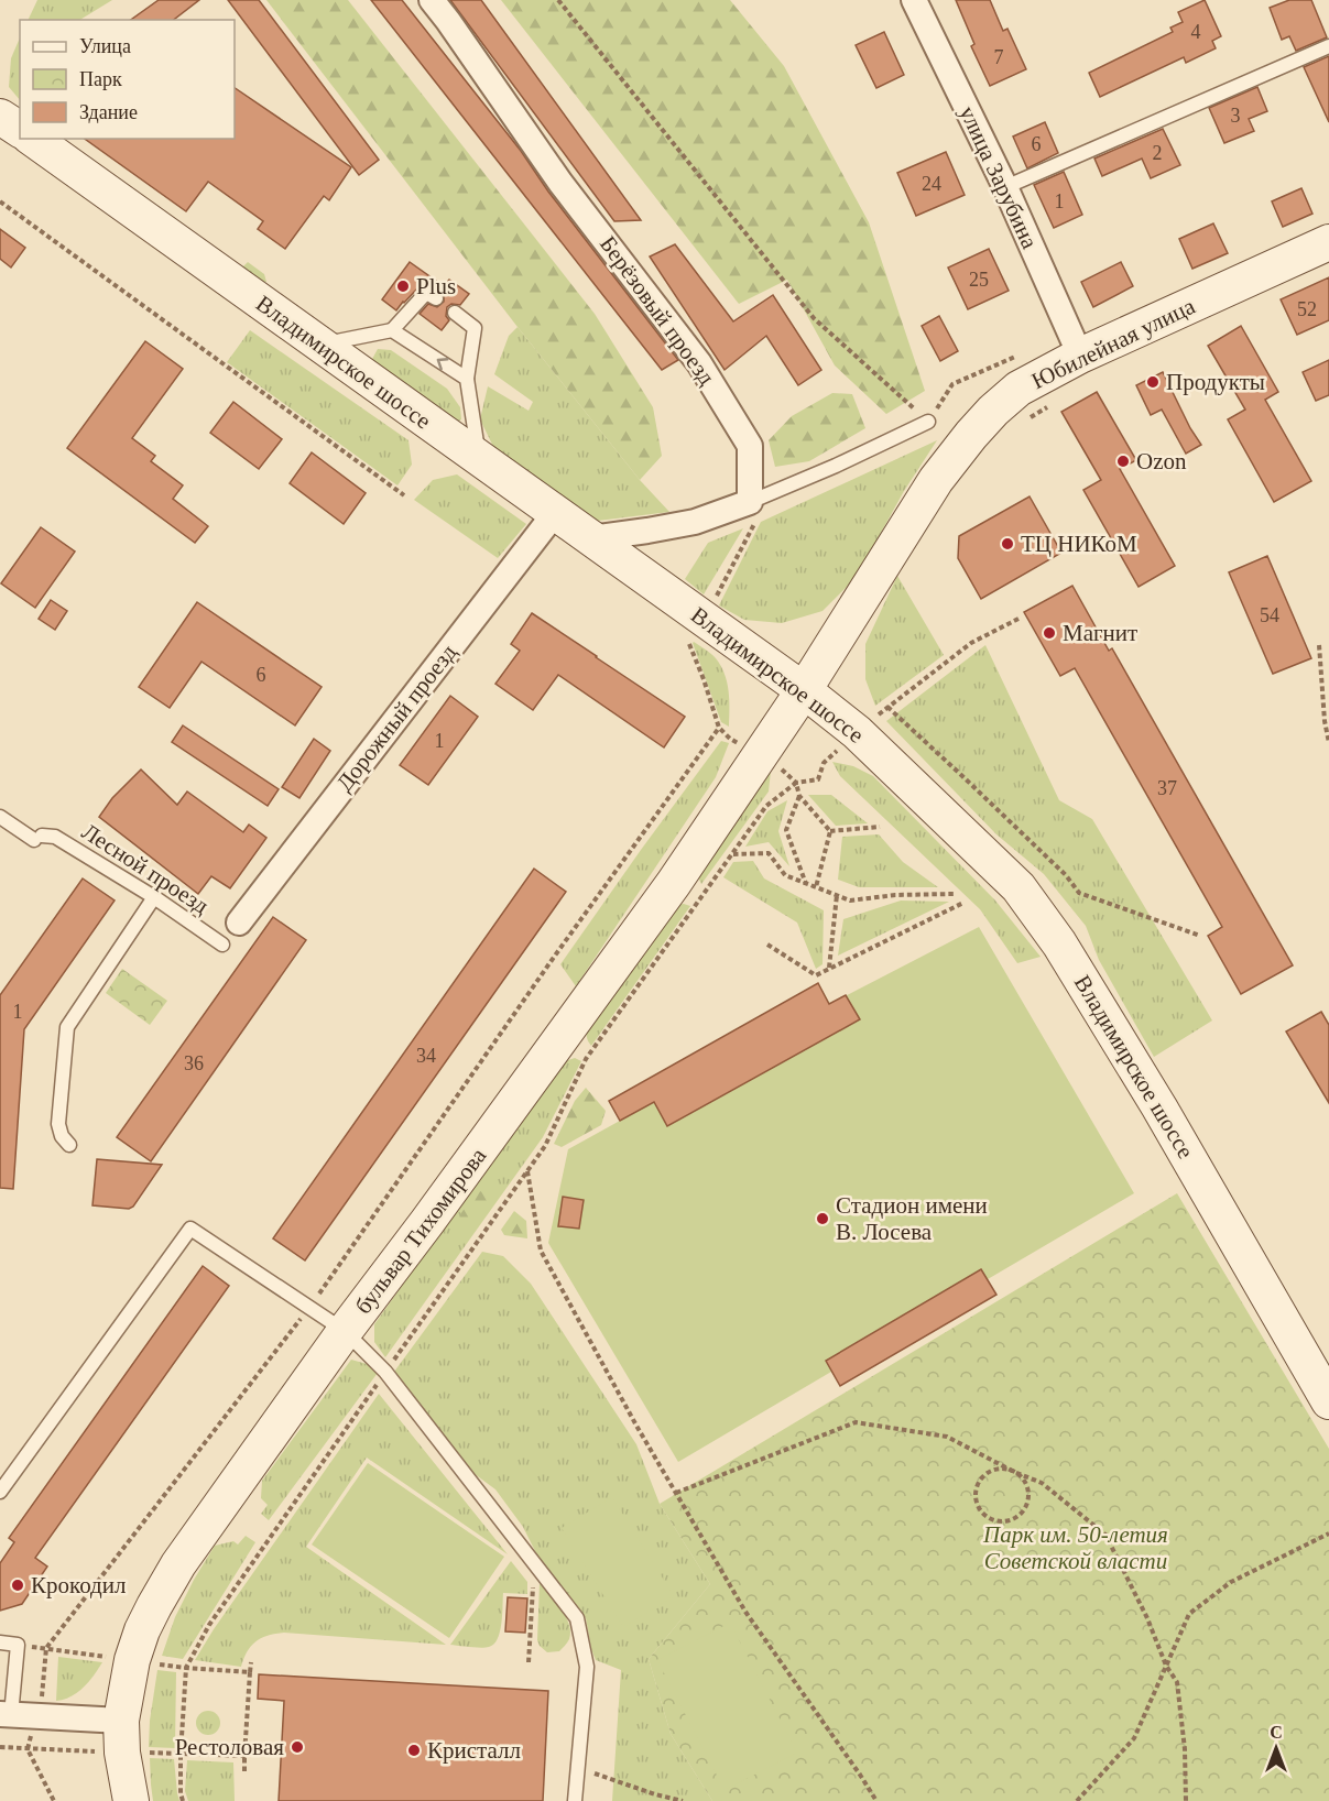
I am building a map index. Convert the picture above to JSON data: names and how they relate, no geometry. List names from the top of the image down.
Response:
{
  "streets": {
    "main road": ["Юбилейная улица", "Владимирское шоссе", "бульвар Тихомирова"],
    "street": ["улица Зарубина", "Берёзовый проезд", "Дорожный проезд"],
    "lane": ["Лесной проезд"]
  },
  "crossings": [
    ["улица Зарубина", "Юбилейная улица"],
    ["Юбилейная улица", "Владимирское шоссе"],
    ["Юбилейная улица", "бульвар Тихомирова"],
    ["Владимирское шоссе", "Дорожный проезд"],
    ["Владимирское шоссе", "бульвар Тихомирова"]
  ],
  "parks": ["Парк им. 50-летия Советской власти"],
  "places": [
    "Plus",
    "Продукты",
    "Ozon",
    "ТЦ НИКоМ",
    "Магнит",
    "Стадион имени В. Лосева",
    "Крокодил",
    "Рестоловая",
    "Кристалл"
  ],
  "house_numbers": [
    "4",
    "7",
    "3",
    "6",
    "2",
    "24",
    "1",
    "25",
    "52",
    "54",
    "6",
    "1",
    "37",
    "1",
    "34",
    "36"
  ],
  "legend": ["Улица", "Парк", "Здание"],
  "north": "top"
}
